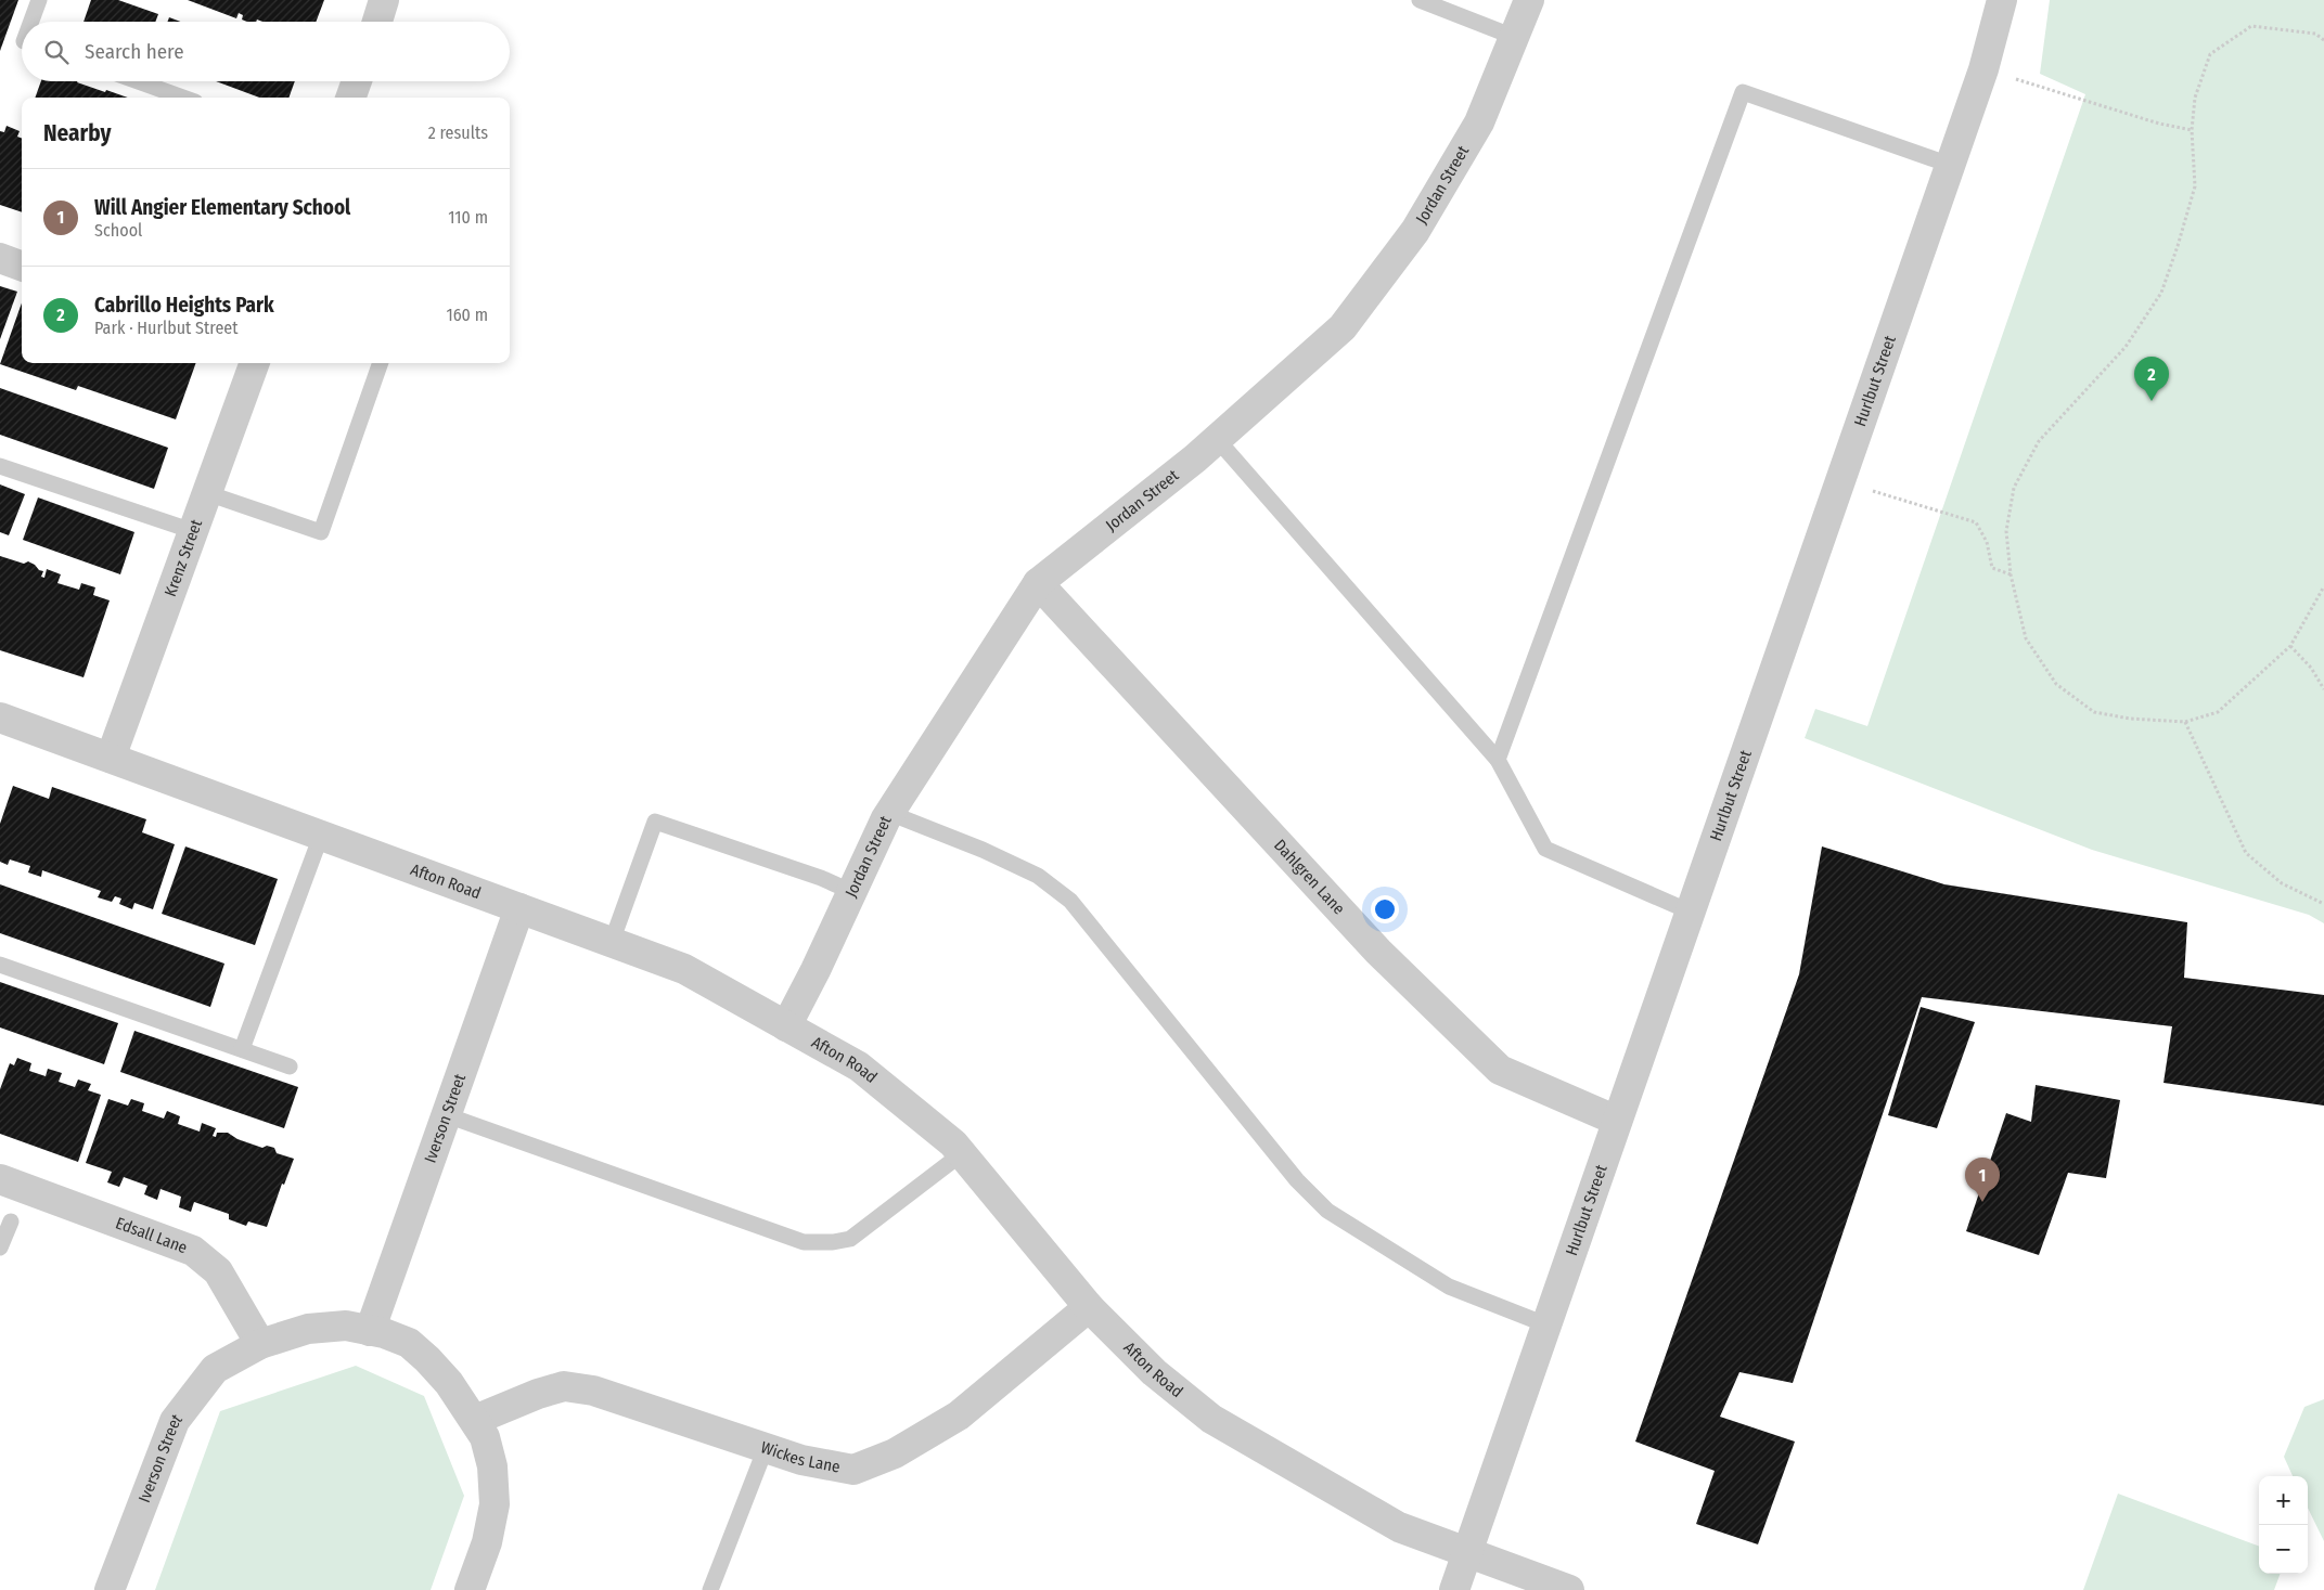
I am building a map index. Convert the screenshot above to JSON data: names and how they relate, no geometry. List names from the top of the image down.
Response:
{
  "streets": {
    "street": [
      "Jordan Street",
      "Hurlbut Street",
      "Krenz Street",
      "Dahlgren Lane",
      "Afton Road",
      "Iverson Street",
      "Edsall Lane",
      "Wickes Lane"
    ]
  },
  "crossings": [
    ["Jordan Street", "Dahlgren Lane"],
    ["Jordan Street", "Afton Road"],
    ["Hurlbut Street", "Dahlgren Lane"],
    ["Hurlbut Street", "Afton Road"],
    ["Krenz Street", "Afton Road"],
    ["Afton Road", "Iverson Street"],
    ["Afton Road", "Wickes Lane"],
    ["Iverson Street", "Edsall Lane"],
    ["Iverson Street", "Wickes Lane"]
  ],
  "page": {
    "search": "Search here",
    "heading": ["Nearby", "2 results"],
    "list": [
      {
        "mark": "1",
        "name": "Will Angier Elementary School",
        "note": "School",
        "value": "110 m"
      },
      {
        "mark": "2",
        "name": "Cabrillo Heights Park",
        "note": "Park · Hurlbut Street",
        "value": "160 m"
      }
    ],
    "pins": ["2", "1"],
    "map_buttons": ["+", "−"]
  }
}
